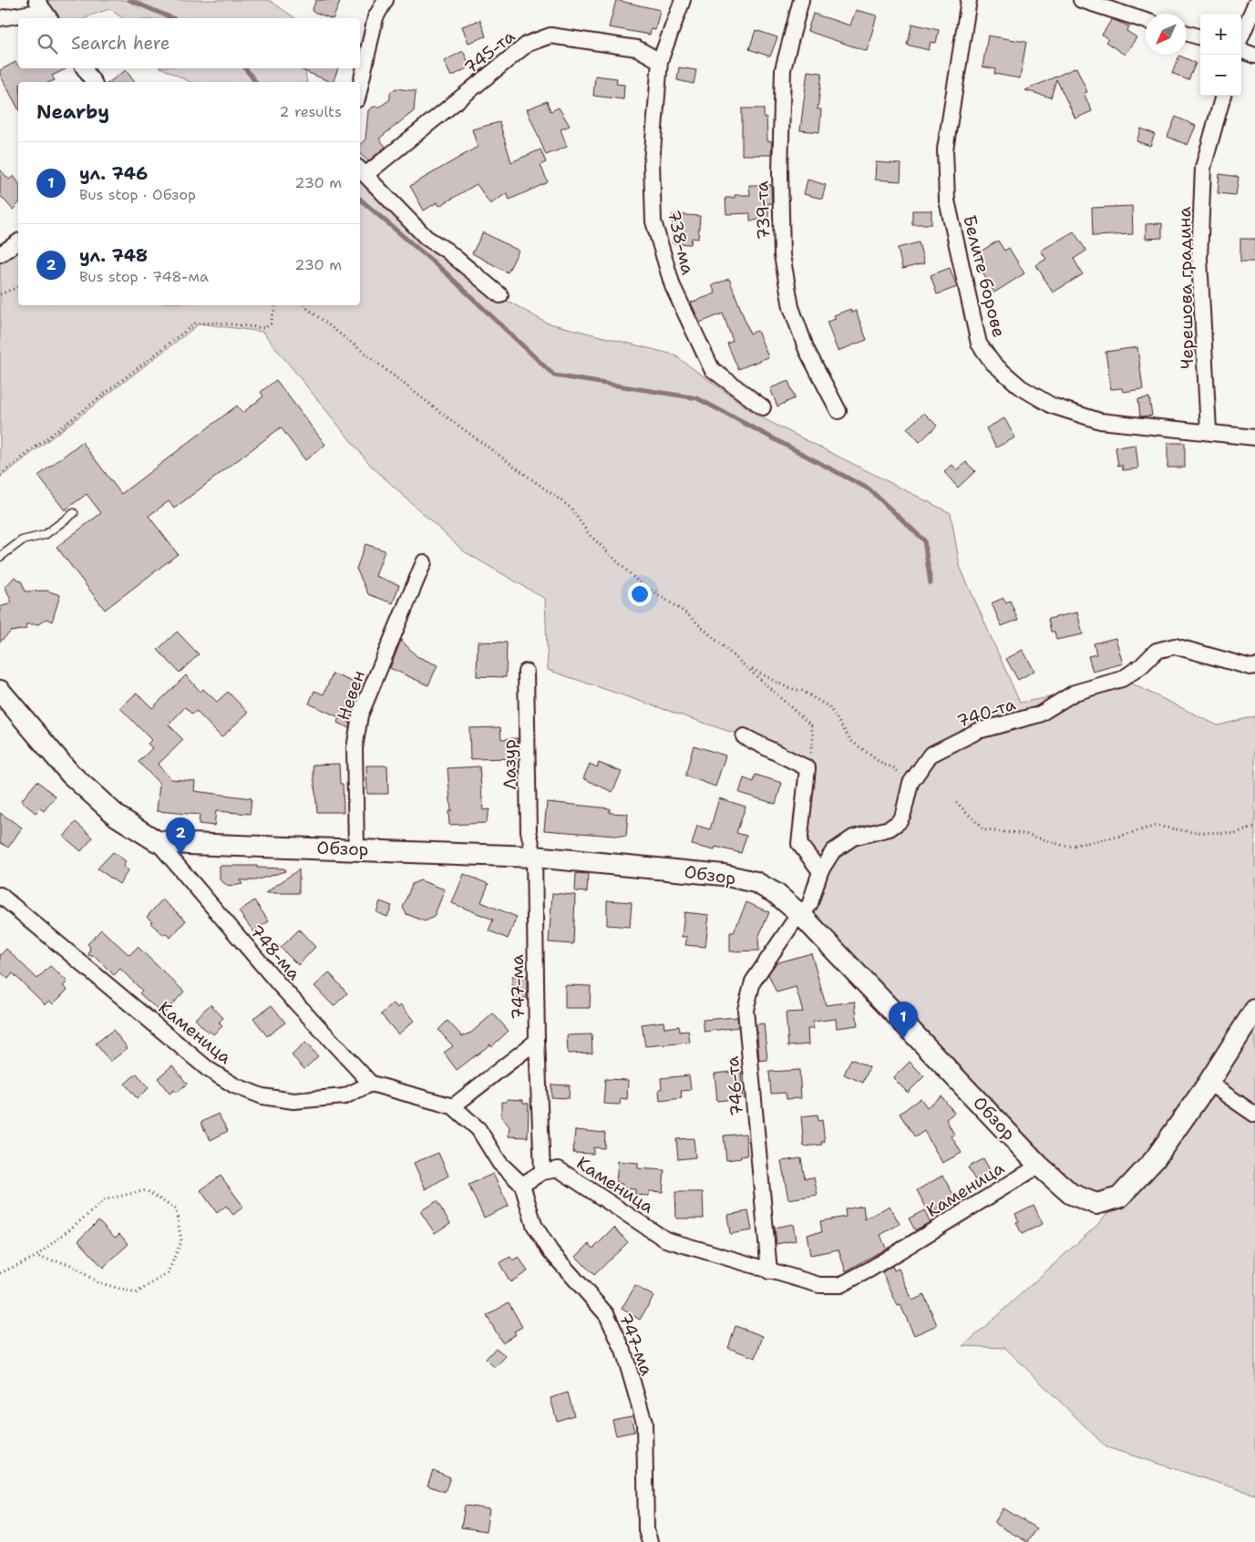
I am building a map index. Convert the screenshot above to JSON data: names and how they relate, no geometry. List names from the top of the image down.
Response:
{
  "streets": {
    "street": [
      "745-та",
      "739-та",
      "738-ма",
      "Белите борове",
      "Черешова градина",
      "Невен",
      "740-та",
      "Лазур",
      "Обзор",
      "748-ма",
      "747-ма",
      "Каменица",
      "746-та"
    ]
  },
  "crossings": [
    ["745-та", "738-ма"],
    ["Белите борове", "Черешова градина"],
    ["Невен", "Обзор"],
    ["740-та", "Обзор"],
    ["740-та", "746-та"],
    ["Лазур", "Обзор"],
    ["Лазур", "747-ма"],
    ["Обзор", "748-ма"],
    ["Обзор", "747-ма"],
    ["Обзор", "Каменица"],
    ["Обзор", "746-та"],
    ["748-ма", "Каменица"],
    ["747-ма", "Каменица"],
    ["Каменица", "746-та"]
  ],
  "north": "bottom left",
  "page": {
    "map_buttons": ["+", "−"],
    "search": "Search here",
    "heading": ["Nearby", "2 results"],
    "list": [
      {
        "mark": "1",
        "name": "ул. 746",
        "note": "Bus stop · Обзор",
        "value": "230 m"
      },
      {
        "mark": "2",
        "name": "ул. 748",
        "note": "Bus stop · 748-ма",
        "value": "230 m"
      }
    ],
    "pins": ["2", "1"]
  }
}
